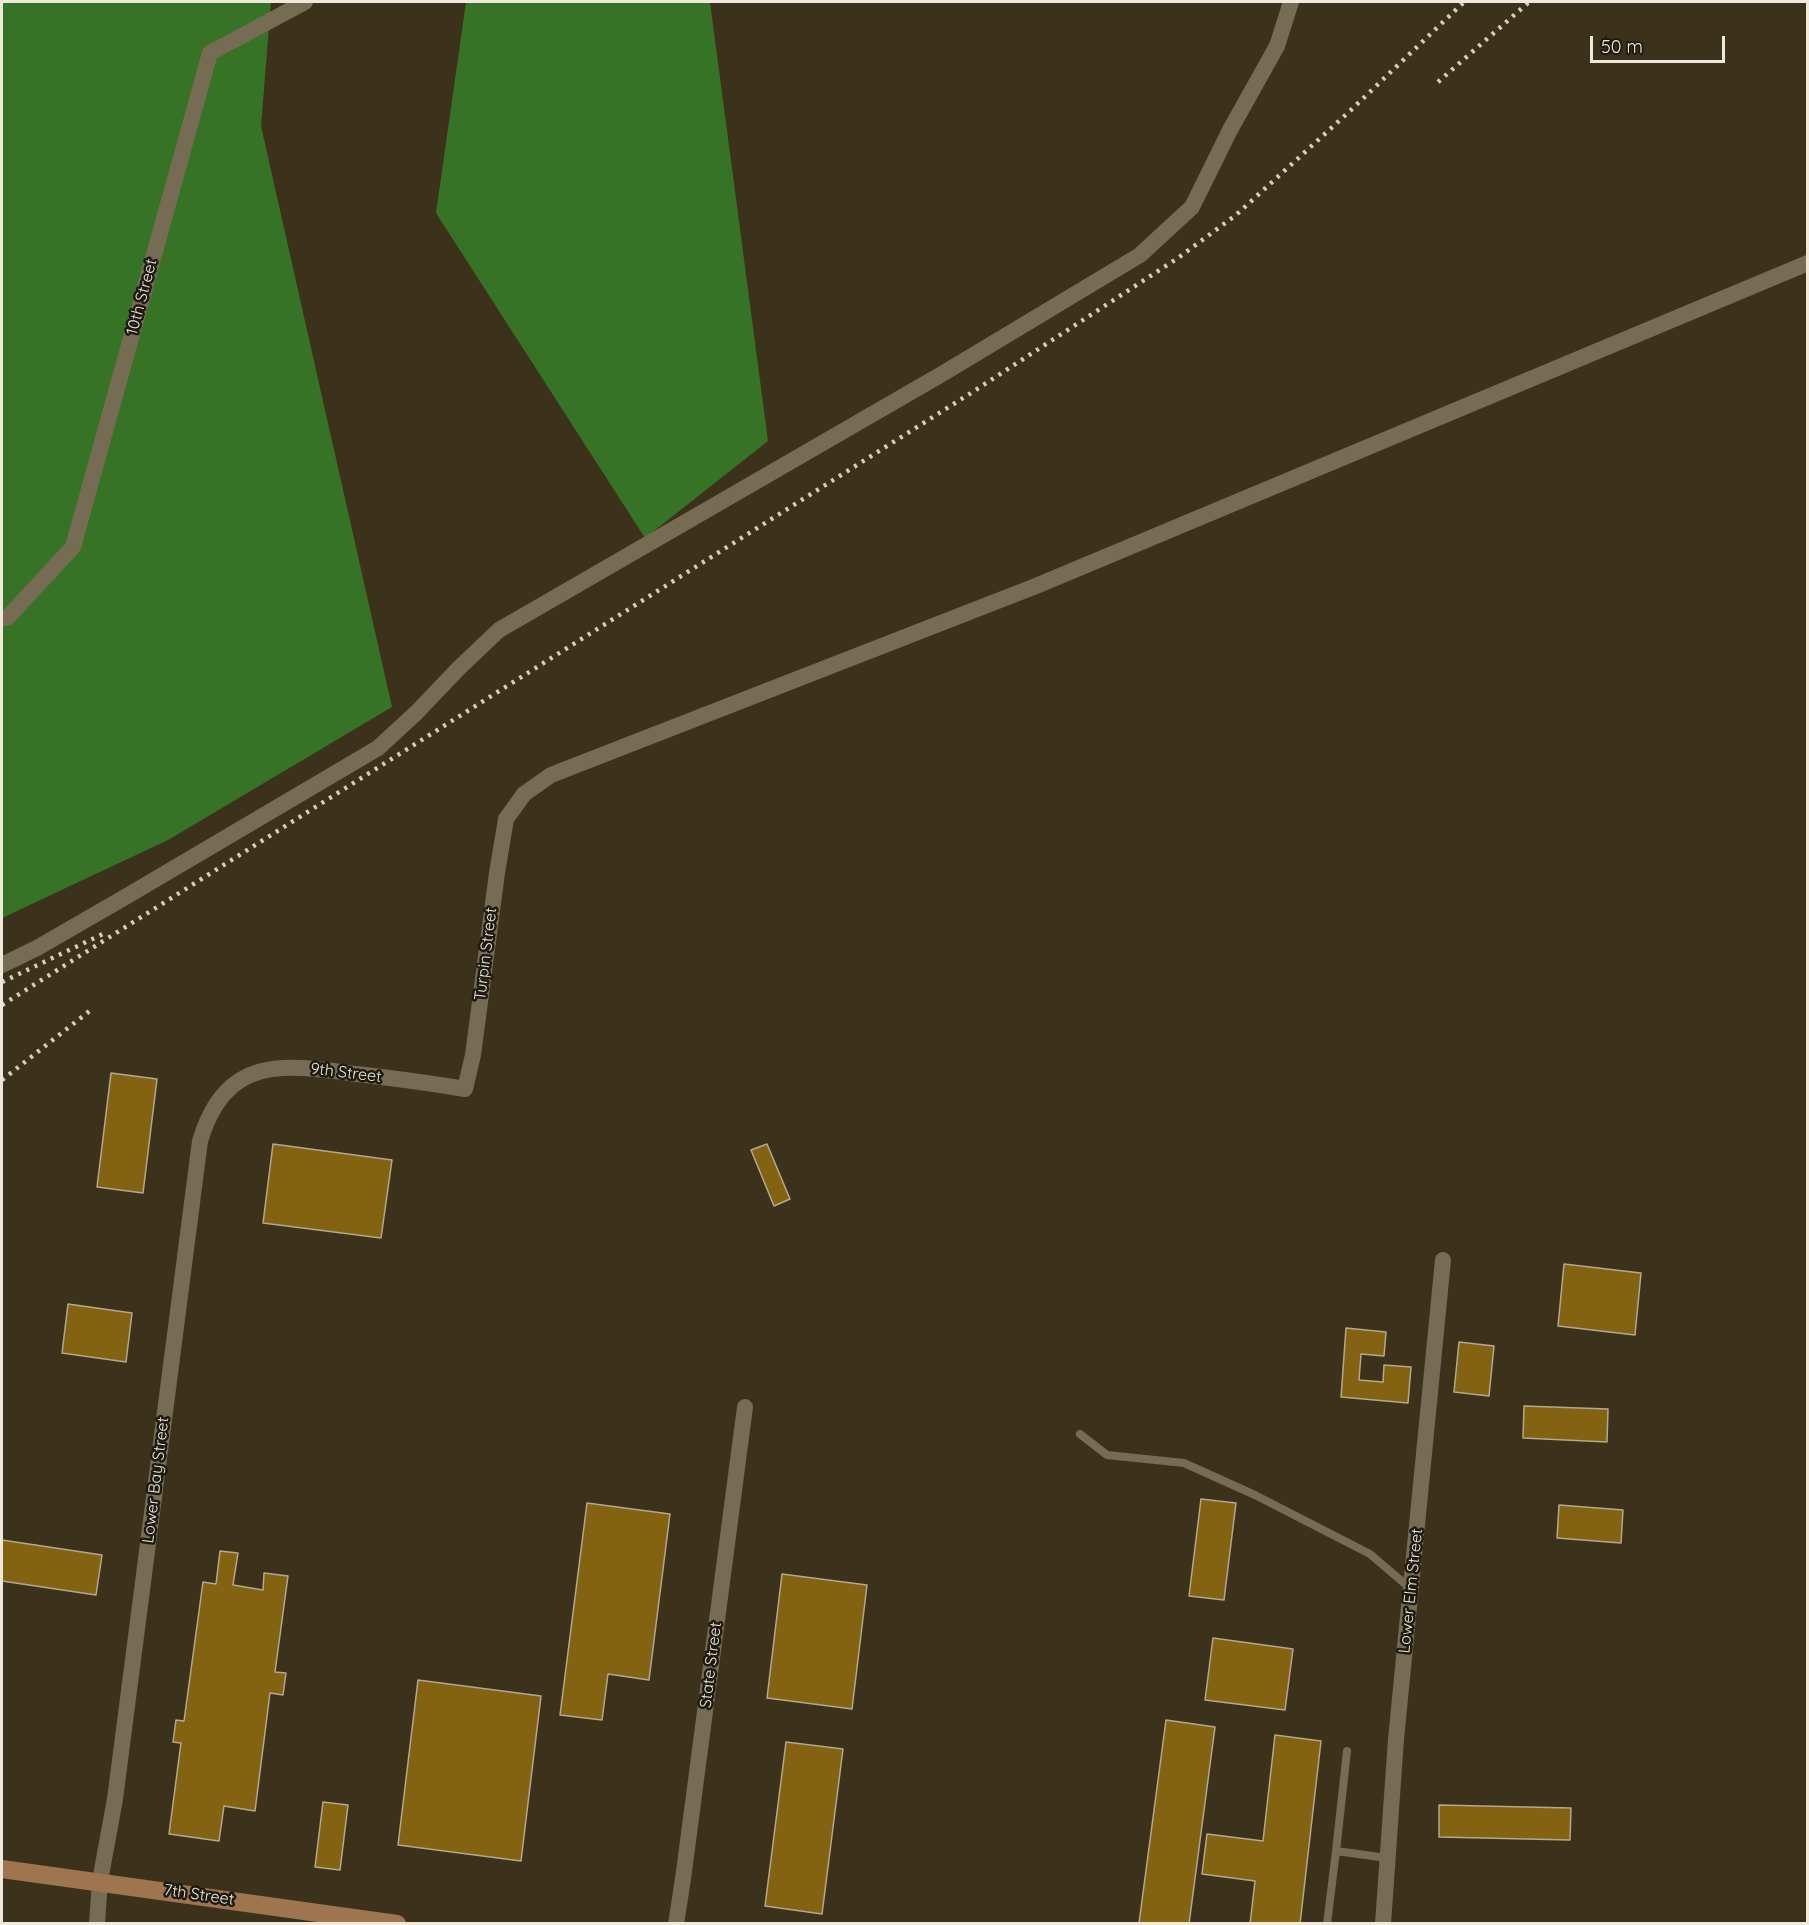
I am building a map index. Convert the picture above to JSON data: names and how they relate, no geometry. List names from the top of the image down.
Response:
{
  "streets": {
    "street": [
      "10th Street",
      "Turpin Street",
      "9th Street",
      "Lower Bay Street",
      "Lower Elm Street",
      "State Street",
      "7th Street"
    ]
  },
  "crossings": [
    ["Turpin Street", "9th Street"],
    ["9th Street", "Lower Bay Street"],
    ["Lower Bay Street", "7th Street"]
  ],
  "scale_bar": "50 m"
}
